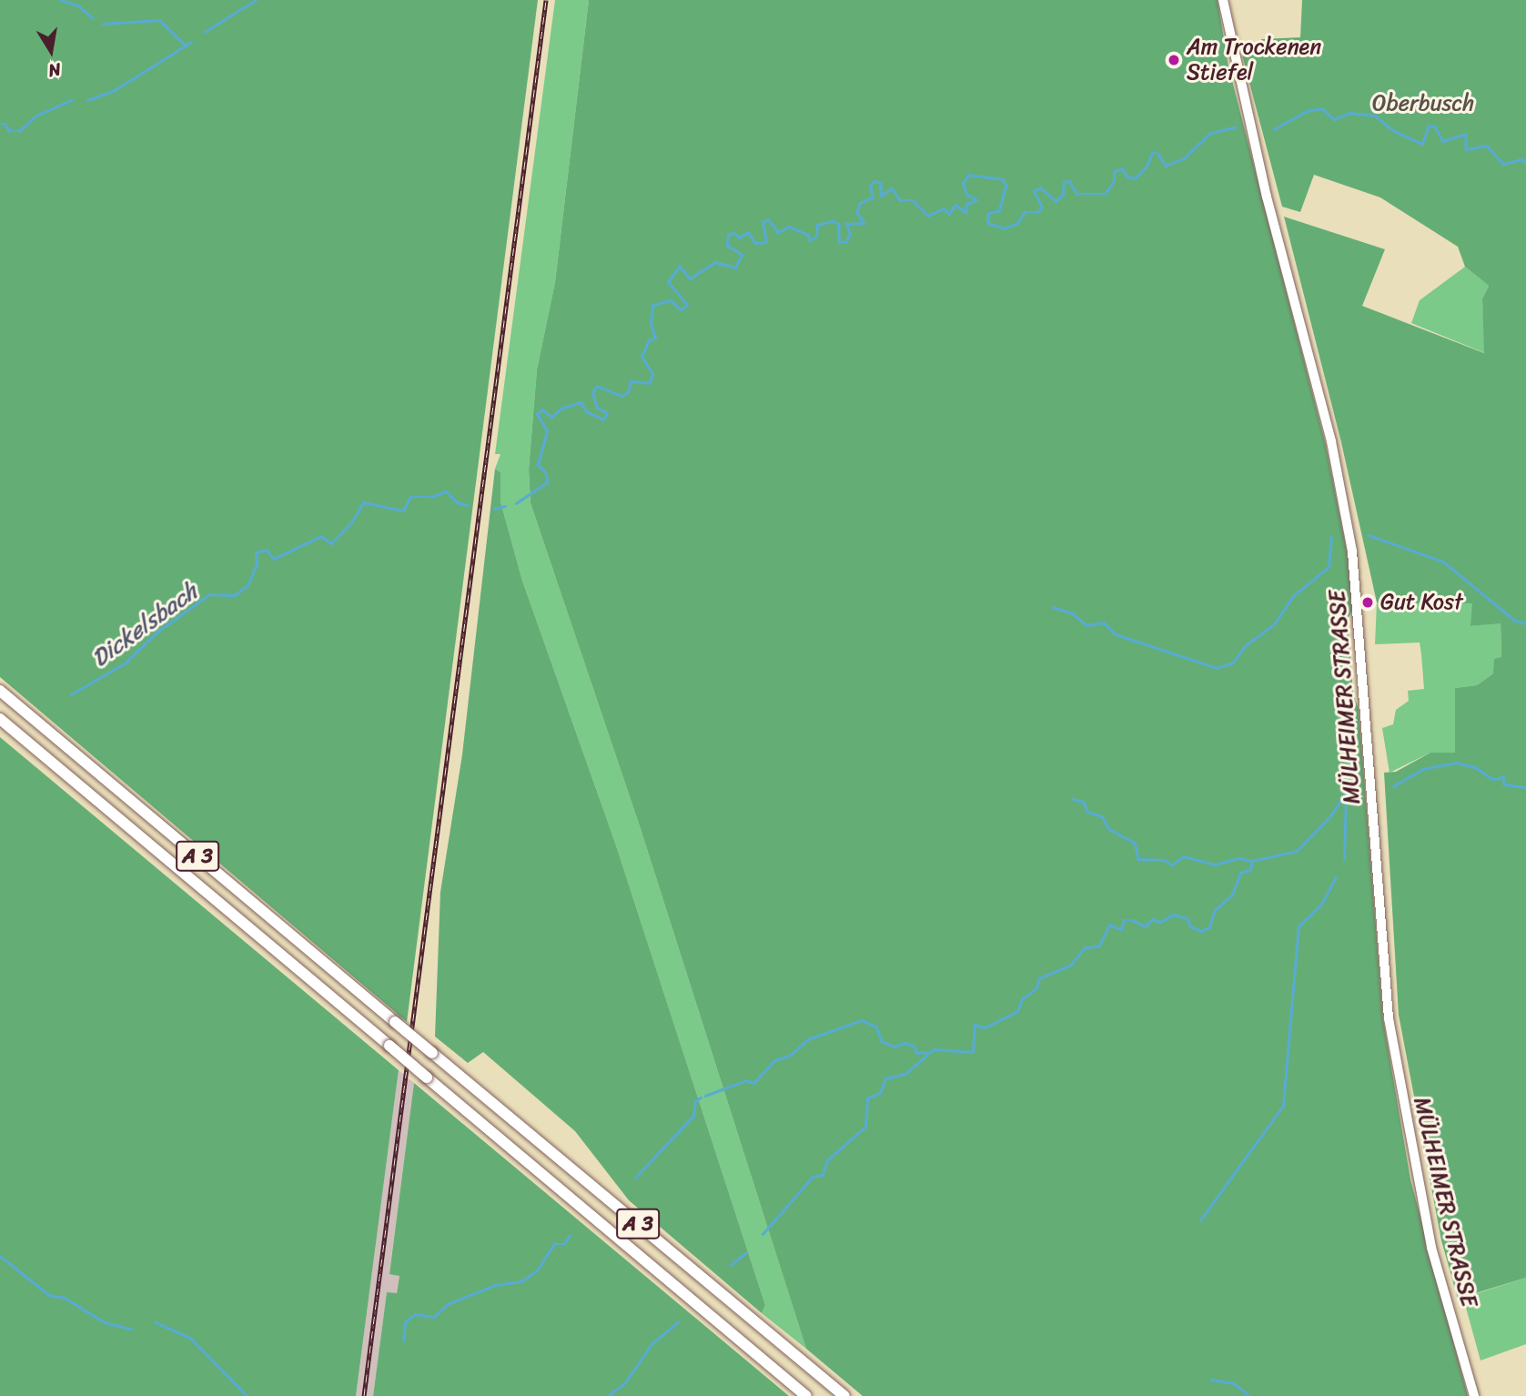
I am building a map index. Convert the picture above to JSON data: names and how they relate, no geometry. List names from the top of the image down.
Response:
{
  "streets": {
    "highway": ["A 3"],
    "main road": ["MÜLHEIMER STRASSE"]
  },
  "water": ["Dickelsbach"],
  "parks": ["Oberbusch"],
  "places": ["Am Trockenen Stiefel", "Gut Kost"],
  "north": "bottom"
}
